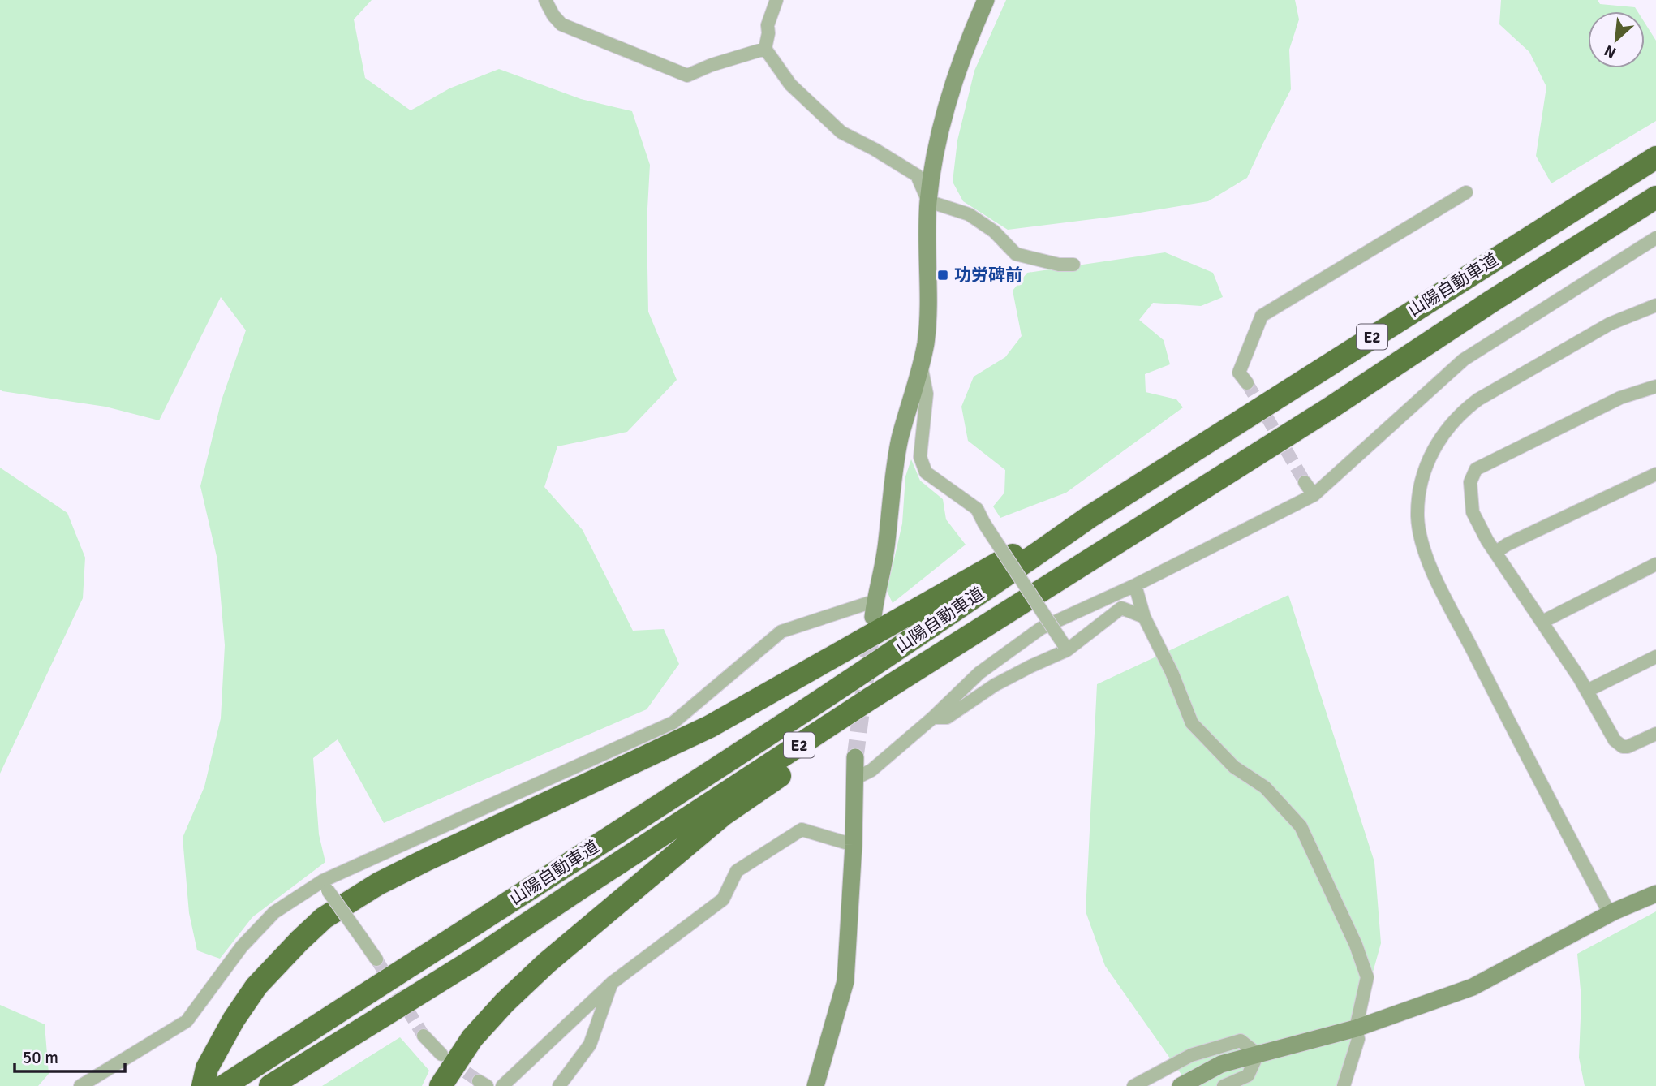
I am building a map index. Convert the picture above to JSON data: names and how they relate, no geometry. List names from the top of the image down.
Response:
{
  "streets": {
    "highway": ["山陽自動車道", "E2"]
  },
  "places": {
    "transit": ["功労碑前"]
  },
  "scale_bar": "50 m",
  "north": "bottom left"
}
